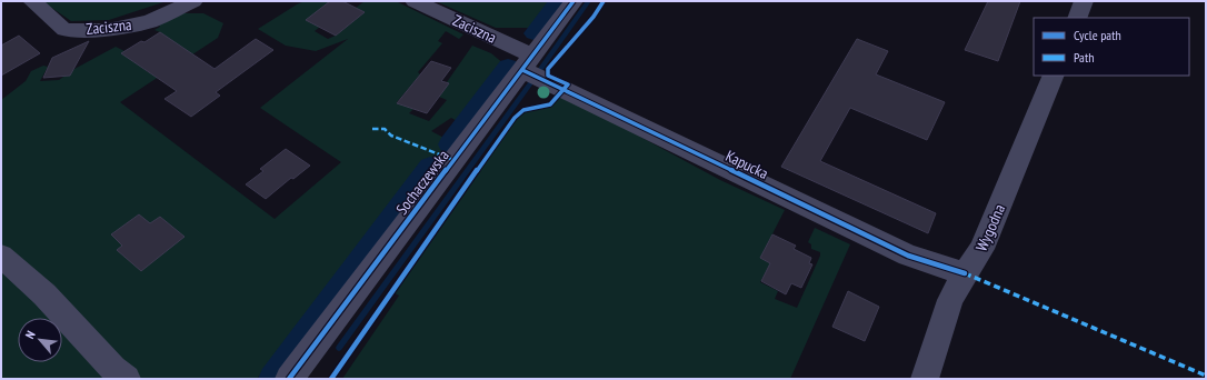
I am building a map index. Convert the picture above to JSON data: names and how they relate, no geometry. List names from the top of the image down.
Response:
{
  "streets": {
    "street": [
      "Zaciszna",
      "Kapucka",
      "Sochaczewska",
      "Wygodna"
    ]
  },
  "crossings": [
    ["Zaciszna", "Kapucka"],
    ["Zaciszna", "Sochaczewska"],
    ["Kapucka", "Sochaczewska"],
    ["Kapucka", "Wygodna"]
  ],
  "legend": ["Cycle path", "Path"],
  "north": "top left"
}
